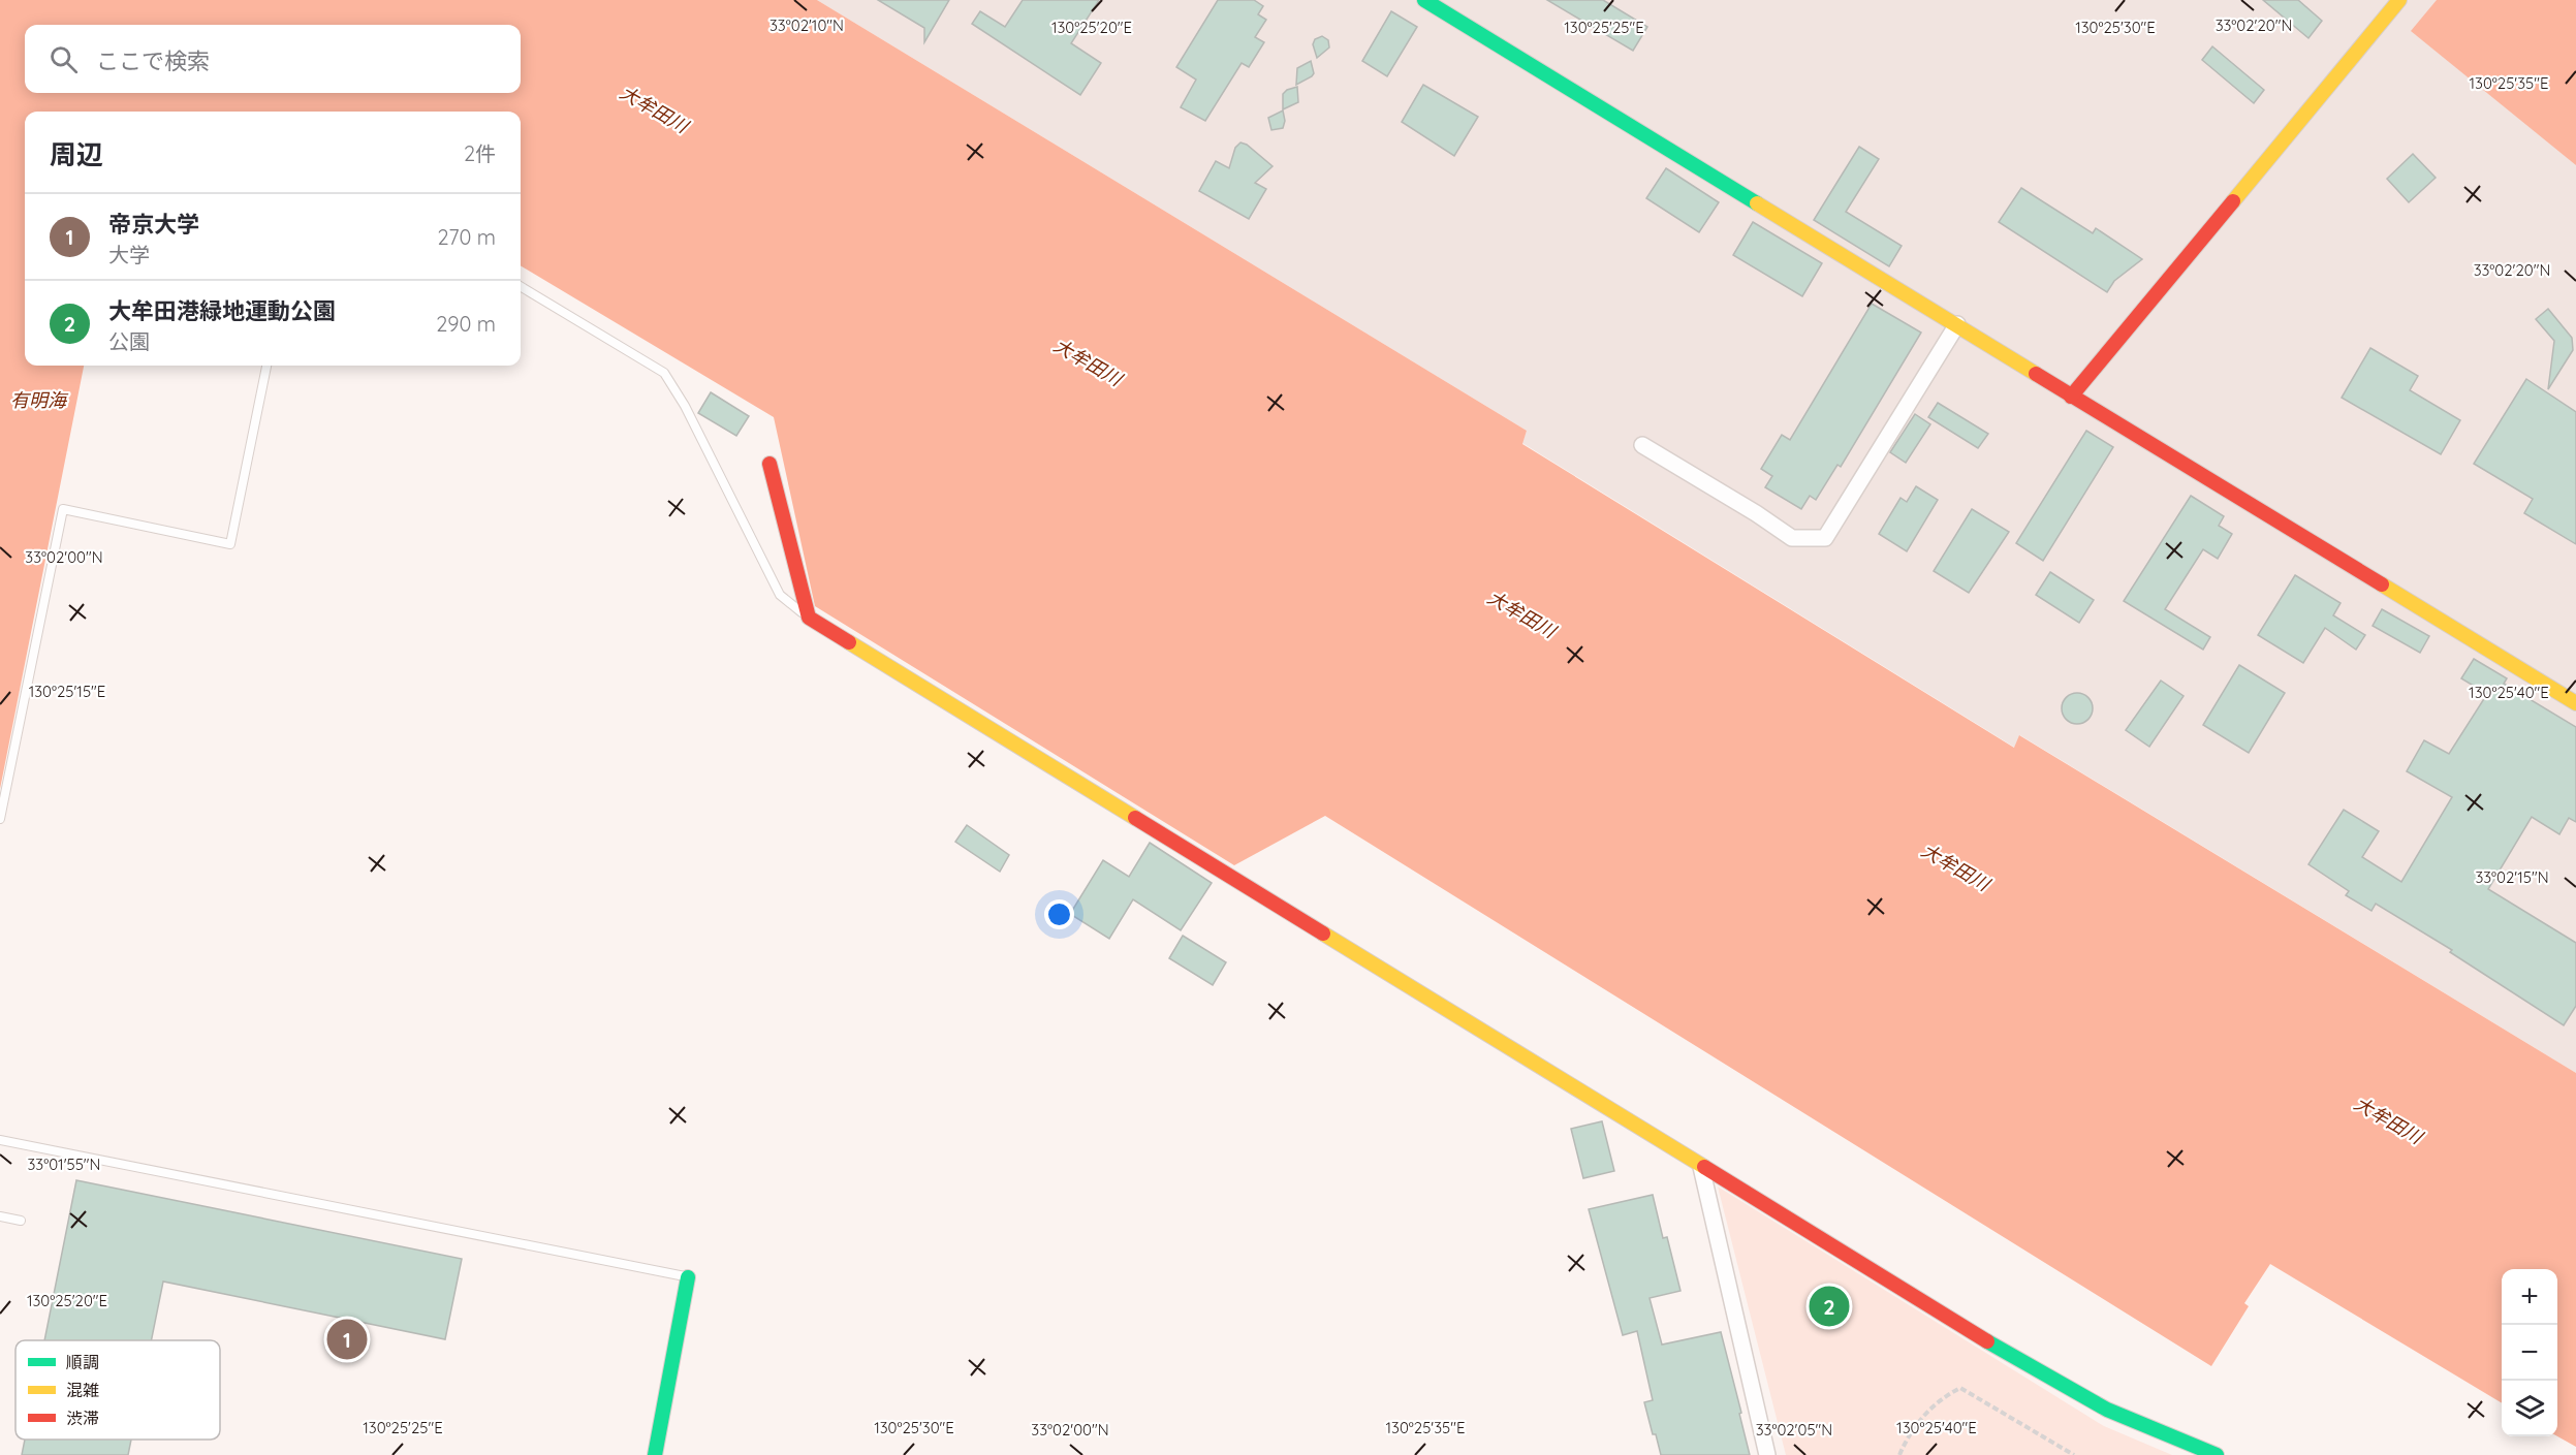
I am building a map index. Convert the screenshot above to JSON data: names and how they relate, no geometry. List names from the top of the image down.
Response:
{
  "water": ["大牟田川", "有明海"],
  "legend": ["順調", "混雑", "渋滞"],
  "page": {
    "search": "ここで検索",
    "heading": ["周辺", "2件"],
    "list": [
      {
        "mark": "1",
        "name": "帝京大学",
        "note": "大学",
        "value": "270 m"
      },
      {
        "mark": "2",
        "name": "大牟田港緑地運動公園",
        "note": "公園",
        "value": "290 m"
      }
    ],
    "map_buttons": ["+", "−"],
    "pins": ["2", "1"]
  },
  "coordinates": [
    "33°02'10\"N",
    "33°02'20\"N",
    "130°25'20\"E",
    "130°25'25\"E",
    "130°25'30\"E",
    "130°25'35\"E",
    "33°02'00\"N",
    "130°25'15\"E",
    "130°25'40\"E",
    "33°02'15\"N",
    "33°01'55\"N",
    "33°02'05\"N"
  ]
}
